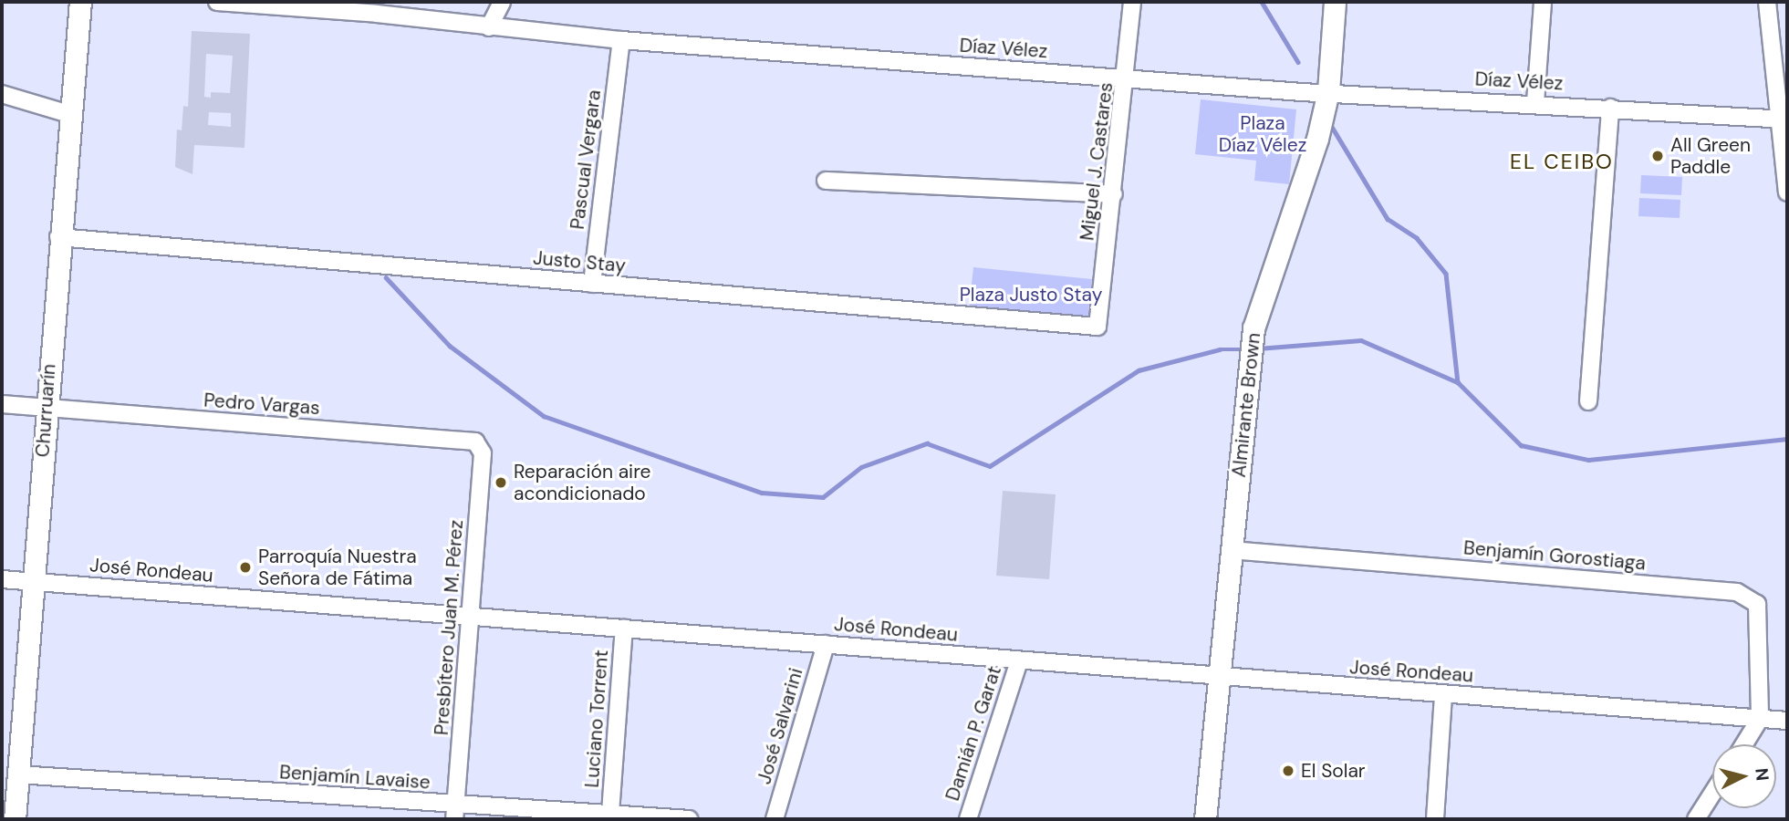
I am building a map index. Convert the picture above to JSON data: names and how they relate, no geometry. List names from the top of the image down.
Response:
{
  "streets": {
    "main road": ["Almirante Brown", "Churruarín"],
    "street": [
      "Díaz Vélez",
      "Pascual Vergara",
      "Miguel J. Castares",
      "Justo Stay",
      "Pedro Vargas",
      "Benjamín Gorostiaga",
      "José Rondeau",
      "Presbítero Juan M. Pérez",
      "Luciano Torrent",
      "José Salvarini",
      "Damián P. Garat",
      "Benjamín Lavaise"
    ]
  },
  "crossings": [
    ["Díaz Vélez", "Pascual Vergara"],
    ["Díaz Vélez", "Miguel J. Castares"],
    ["Díaz Vélez", "Almirante Brown"],
    ["Pascual Vergara", "Justo Stay"],
    ["Miguel J. Castares", "Justo Stay"],
    ["Justo Stay", "Churruarín"],
    ["Pedro Vargas", "Churruarín"],
    ["Pedro Vargas", "Presbítero Juan M. Pérez"],
    ["Almirante Brown", "Benjamín Gorostiaga"],
    ["Almirante Brown", "José Rondeau"],
    ["Churruarín", "José Rondeau"],
    ["Churruarín", "Benjamín Lavaise"],
    ["Benjamín Gorostiaga", "José Rondeau"],
    ["José Rondeau", "Presbítero Juan M. Pérez"],
    ["José Rondeau", "Luciano Torrent"],
    ["José Rondeau", "José Salvarini"],
    ["José Rondeau", "Damián P. Garat"],
    ["Presbítero Juan M. Pérez", "Benjamín Lavaise"],
    ["Luciano Torrent", "Benjamín Lavaise"]
  ],
  "districts": ["EL CEIBO"],
  "parks": ["Plaza Díaz Vélez", "Plaza Justo Stay"],
  "places": [
    "All Green Paddle",
    "Reparación aire acondicionado",
    "Parroquía Nuestra Señora de Fátima",
    "El Solar"
  ],
  "north": "right"
}
